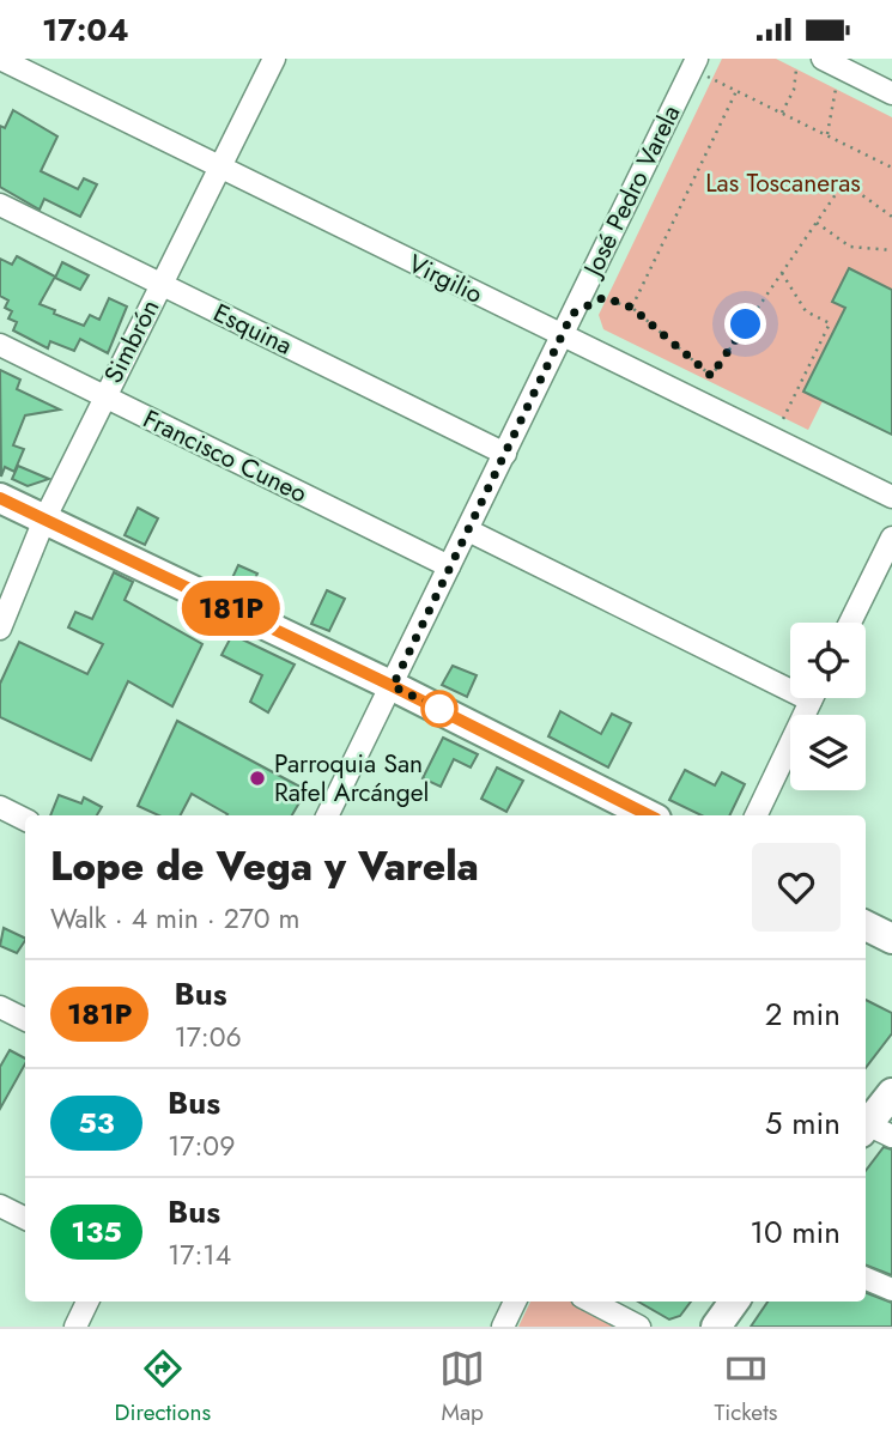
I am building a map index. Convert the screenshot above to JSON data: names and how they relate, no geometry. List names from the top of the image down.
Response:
{
  "streets": {
    "street": [
      "José Pedro Varela",
      "Virgilio",
      "Esquina",
      "Simbrón",
      "Francisco Cuneo"
    ]
  },
  "crossings": [
    ["José Pedro Varela", "Virgilio"],
    ["José Pedro Varela", "Esquina"],
    ["José Pedro Varela", "Francisco Cuneo"],
    ["Virgilio", "Simbrón"],
    ["Esquina", "Simbrón"],
    ["Simbrón", "Francisco Cuneo"]
  ],
  "parks": ["Las Toscaneras"],
  "places": ["Parroquia San Rafel Arcángel"],
  "lines": ["bus line 181P"],
  "page": {
    "status": "17:04",
    "on_map": "181P",
    "heading": ["Lope de Vega y Varela", "Walk · 4 min · 270 m"],
    "list": [
      {
        "mark": "181P",
        "name": "Bus",
        "note": "17:06",
        "value": "2 min"
      },
      {
        "mark": "53",
        "name": "Bus",
        "note": "17:09",
        "value": "5 min"
      },
      {
        "mark": "135",
        "name": "Bus",
        "note": "17:14",
        "value": "10 min"
      }
    ],
    "tabs": ["Directions", "Map", "Tickets"]
  }
}
